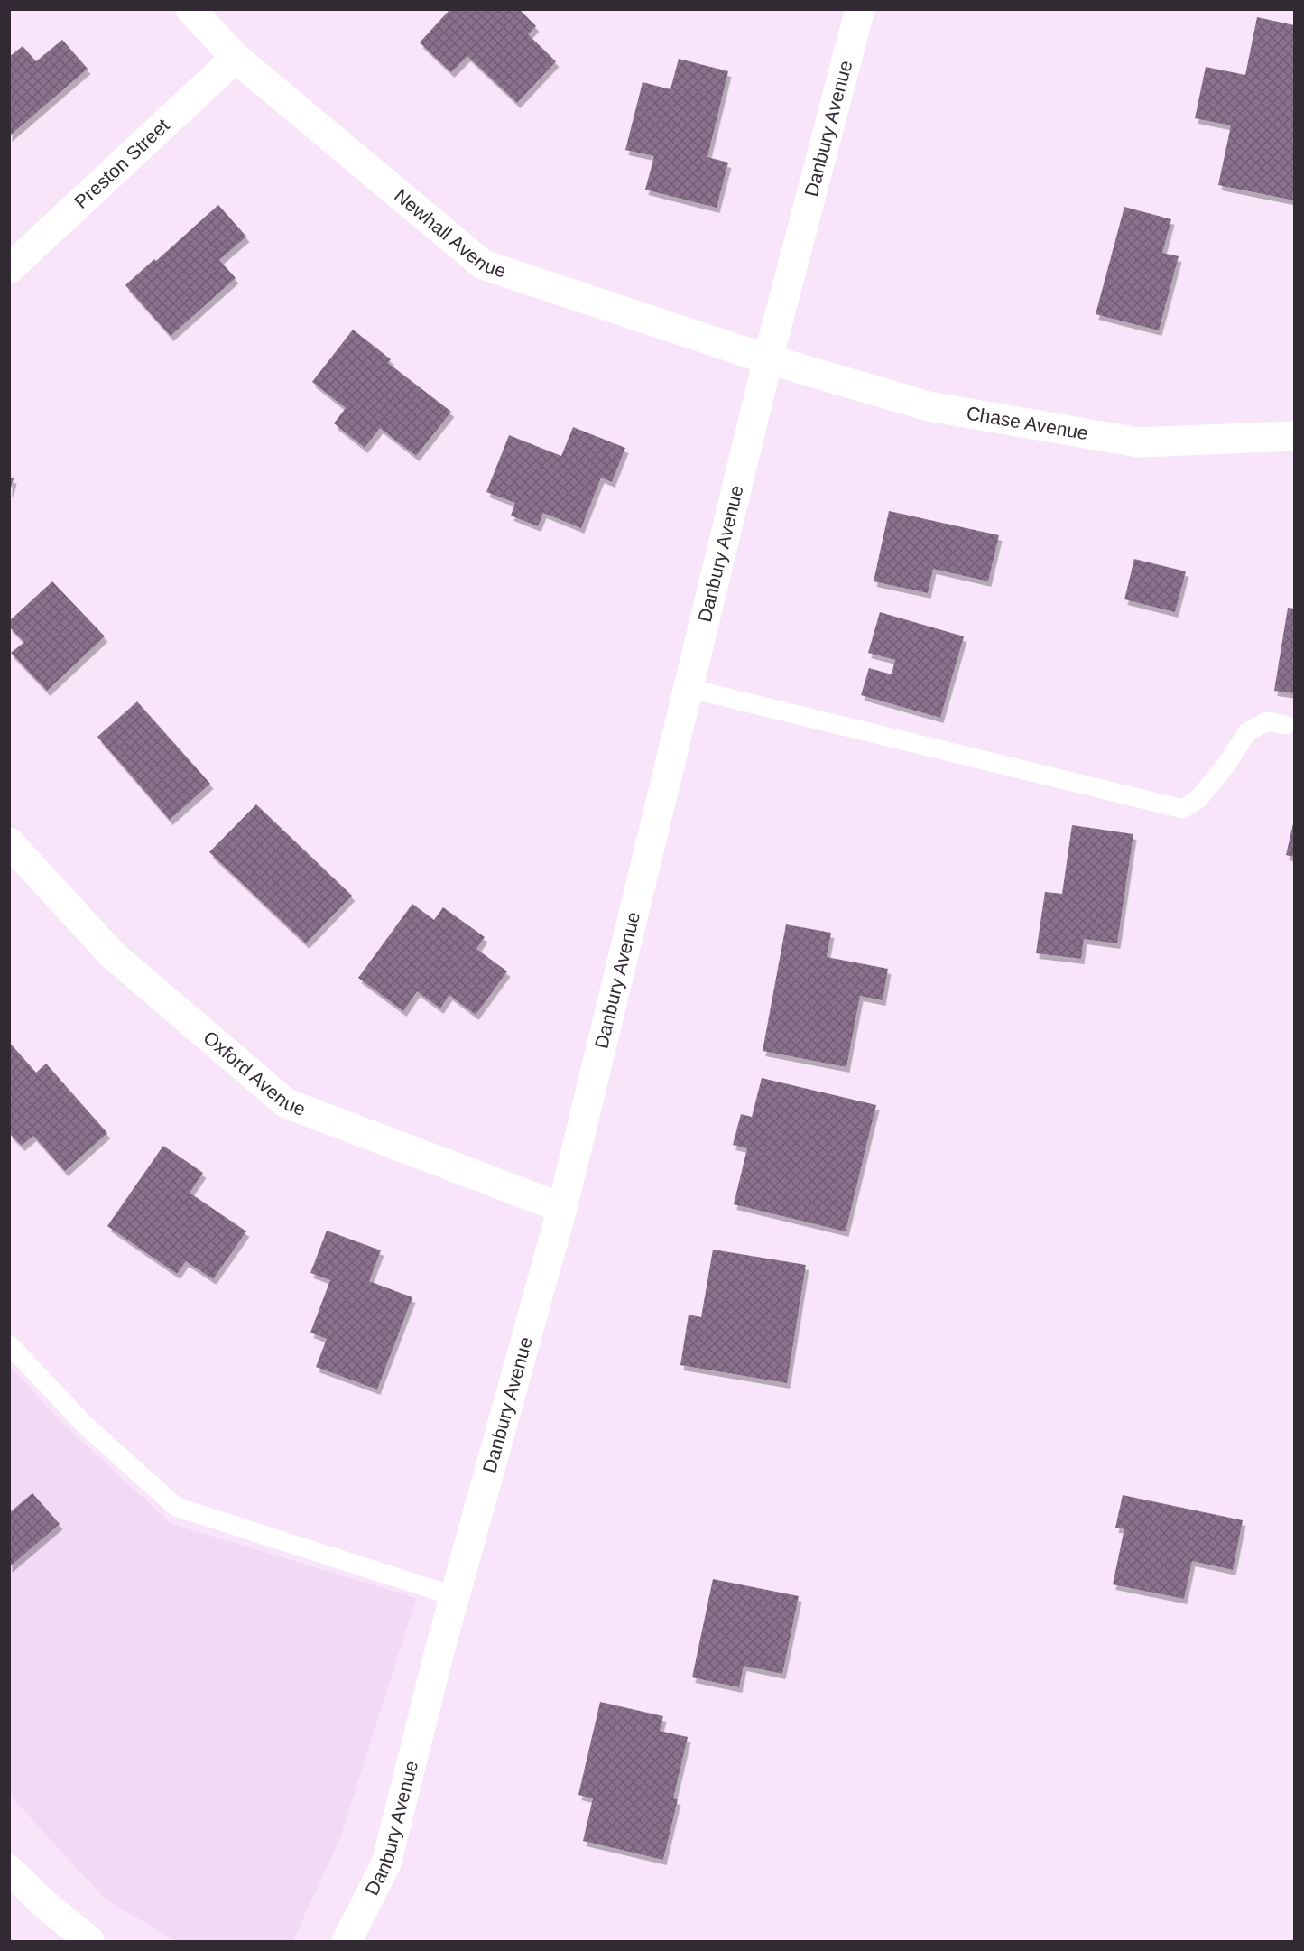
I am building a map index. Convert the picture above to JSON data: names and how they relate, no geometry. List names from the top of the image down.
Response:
{
  "streets": {
    "street": [
      "Danbury Avenue",
      "Preston Street",
      "Newhall Avenue",
      "Chase Avenue",
      "Oxford Avenue"
    ]
  },
  "crossings": [
    ["Danbury Avenue", "Newhall Avenue"],
    ["Danbury Avenue", "Chase Avenue"],
    ["Danbury Avenue", "Oxford Avenue"],
    ["Preston Street", "Newhall Avenue"],
    ["Newhall Avenue", "Chase Avenue"]
  ]
}
